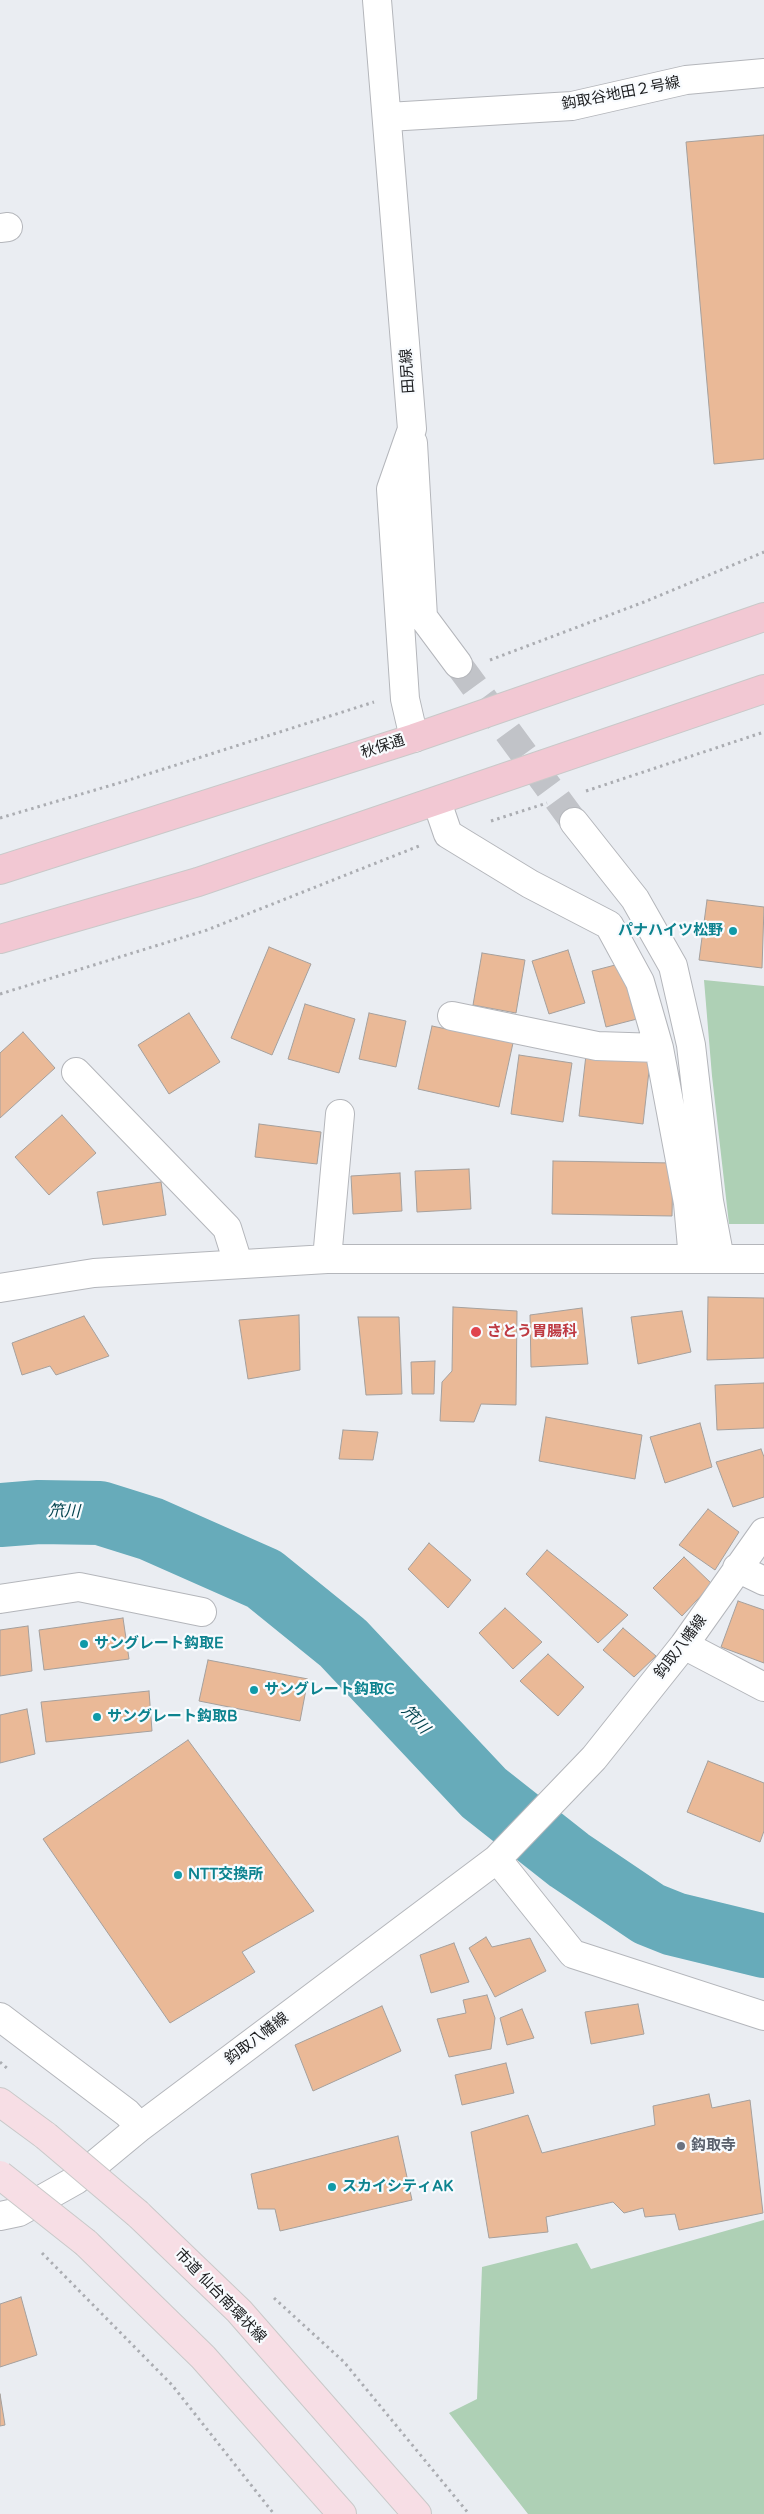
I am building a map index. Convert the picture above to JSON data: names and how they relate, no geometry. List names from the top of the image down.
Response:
{
  "streets": {
    "highway": ["秋保通"],
    "main road": ["市道 仙台南環状線"],
    "street": ["鈎取谷地田２号線", "田尻線", "鈎取八幡線"]
  },
  "crossings": [
    ["鈎取谷地田２号線", "田尻線"],
    ["田尻線", "秋保通"]
  ],
  "water": ["笊川"],
  "places": [
    "パナハイツ松野",
    "さとう胃腸科",
    "サングレート鈎取E",
    "サングレート鈎取C",
    "サングレート鈎取B",
    "NTT交換所",
    "鈎取寺",
    "スカイシティAK"
  ]
}
